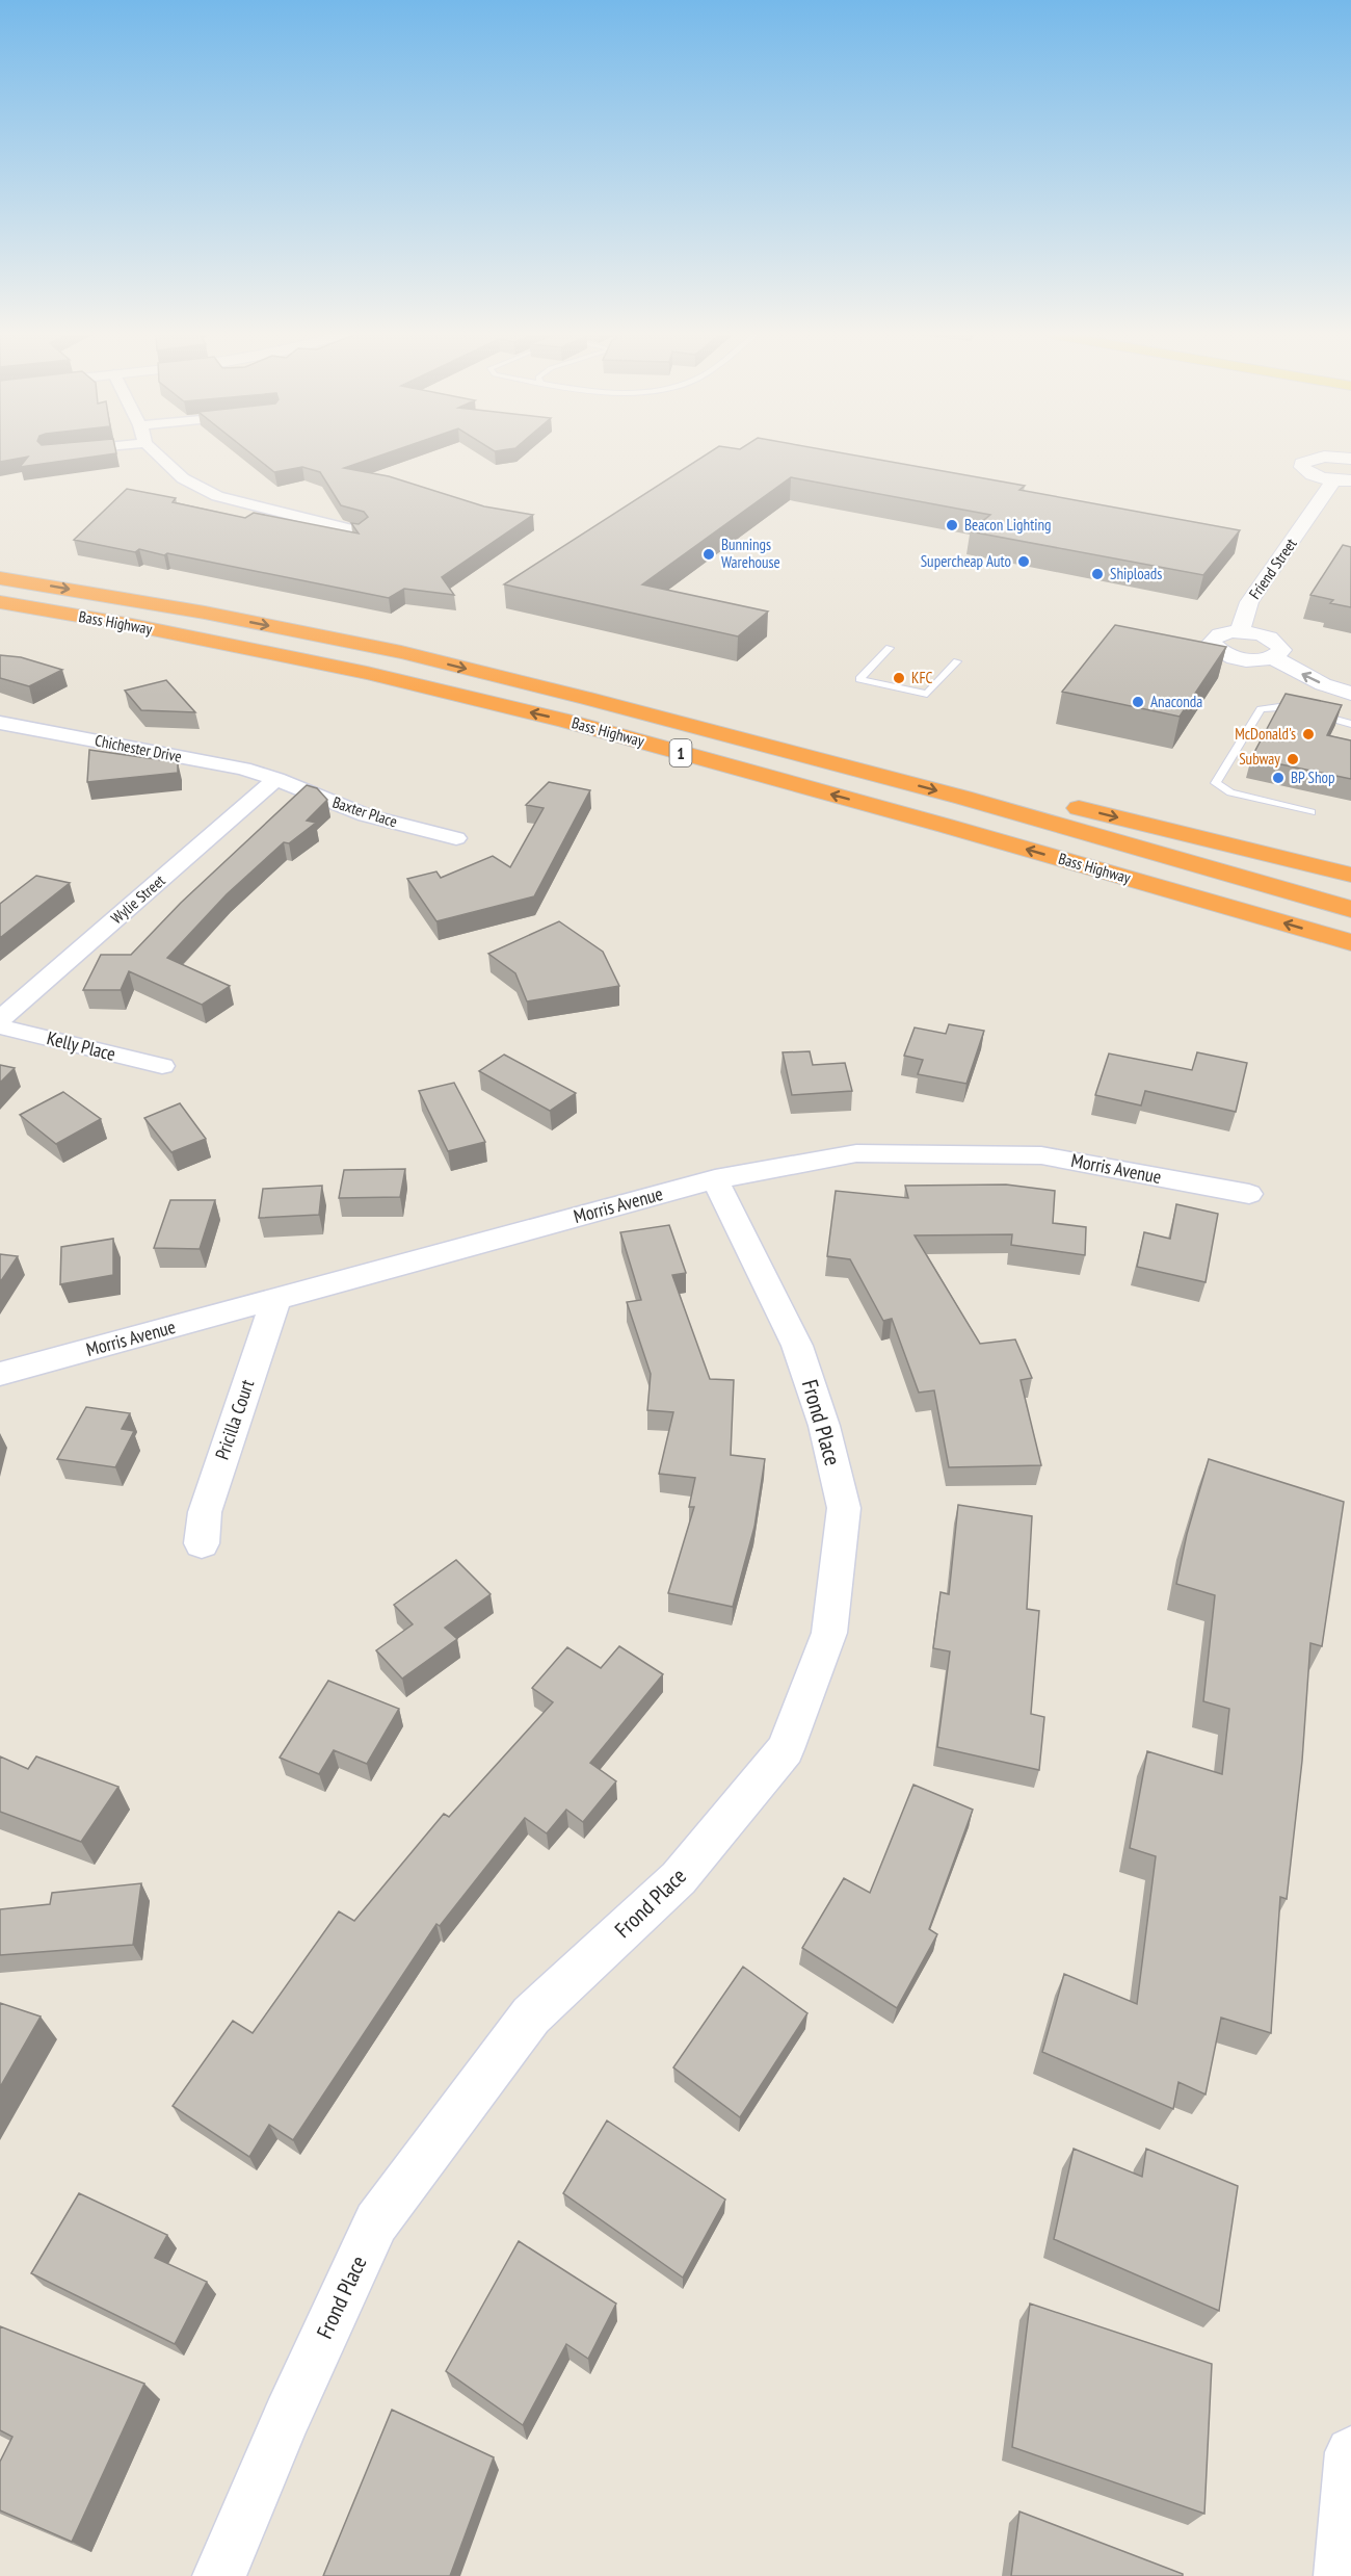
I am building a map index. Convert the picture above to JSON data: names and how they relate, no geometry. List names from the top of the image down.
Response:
{
  "streets": {
    "highway": ["Bass Highway", "1"],
    "street": [
      "Friend Street",
      "Chichester Drive",
      "Baxter Place",
      "Wylie Street",
      "Kelly Place",
      "Morris Avenue",
      "Pricilla Court",
      "Frond Place"
    ]
  },
  "crossings": [
    ["Chichester Drive", "Baxter Place"],
    ["Chichester Drive", "Wylie Street"],
    ["Baxter Place", "Wylie Street"],
    ["Morris Avenue", "Pricilla Court"],
    ["Morris Avenue", "Frond Place"]
  ],
  "places": [
    "Beacon Lighting",
    "Bunnings Warehouse",
    "Supercheap Auto",
    "Shiploads",
    "KFC",
    "Anaconda",
    "McDonald's",
    "Subway",
    "BP Shop"
  ]
}
